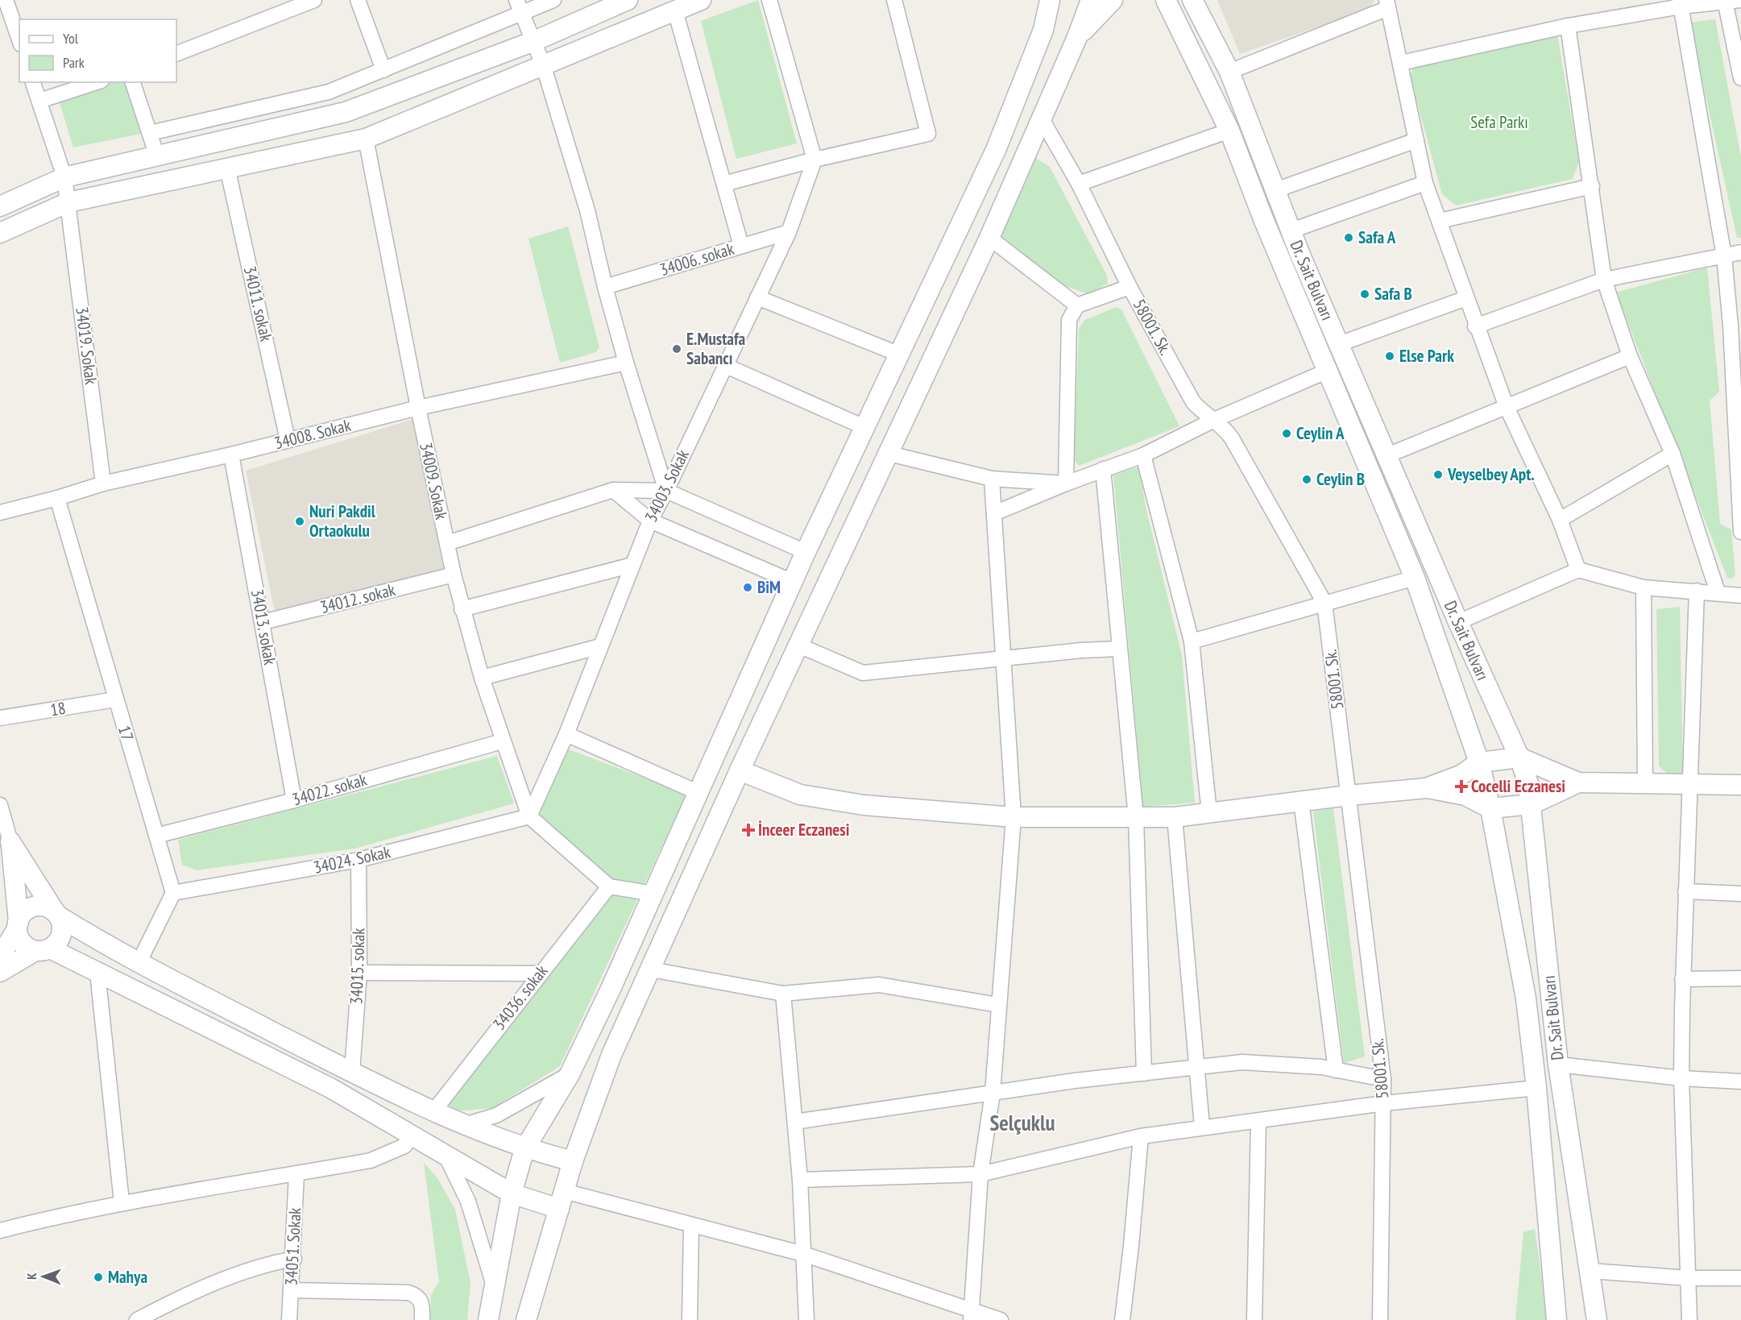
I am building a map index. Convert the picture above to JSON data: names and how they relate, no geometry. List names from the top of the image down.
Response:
{
  "streets": {
    "main road": ["Dr. Sait Bulvarı"],
    "street": [
      "34006. sokak",
      "34011. sokak",
      "58001. Sk.",
      "34019. Sokak",
      "34008. Sokak",
      "34009. Sokak",
      "34003. Sokak",
      "34012. sokak",
      "34013. sokak",
      "18",
      "17",
      "34022. sokak",
      "34024. Sokak",
      "34015. sokak",
      "34036. sokak",
      "34051. Sokak"
    ]
  },
  "crossings": [
    ["34006. sokak", "34003. Sokak"],
    ["34011. sokak", "34008. Sokak"],
    ["34019. Sokak", "34008. Sokak"],
    ["34008. Sokak", "34009. Sokak"],
    ["34008. Sokak", "34013. sokak"],
    ["34008. Sokak", "17"],
    ["34009. Sokak", "34003. Sokak"],
    ["34009. Sokak", "34012. sokak"],
    ["34009. Sokak", "34022. sokak"],
    ["34009. Sokak", "34024. Sokak"],
    ["34003. Sokak", "34024. Sokak"],
    ["34012. sokak", "34013. sokak"],
    ["34013. sokak", "34022. sokak"],
    ["18", "17"],
    ["17", "34022. sokak"],
    ["17", "34024. Sokak"],
    ["34024. Sokak", "34015. sokak"]
  ],
  "districts": ["Selçuklu"],
  "parks": ["Sefa Parkı"],
  "places": {
    "other": [
      "Safa A",
      "Safa B",
      "E.Mustafa Sabancı",
      "Else Park",
      "Ceylin A",
      "Veyselbey Apt.",
      "Ceylin B",
      "Nuri Pakdil Ortaokulu",
      "BiM",
      "Mahya"
    ],
    "health": ["Cocelli Eczanesi", "İnceer Eczanesi"]
  },
  "legend": ["Yol", "Park"],
  "north": "left"
}
